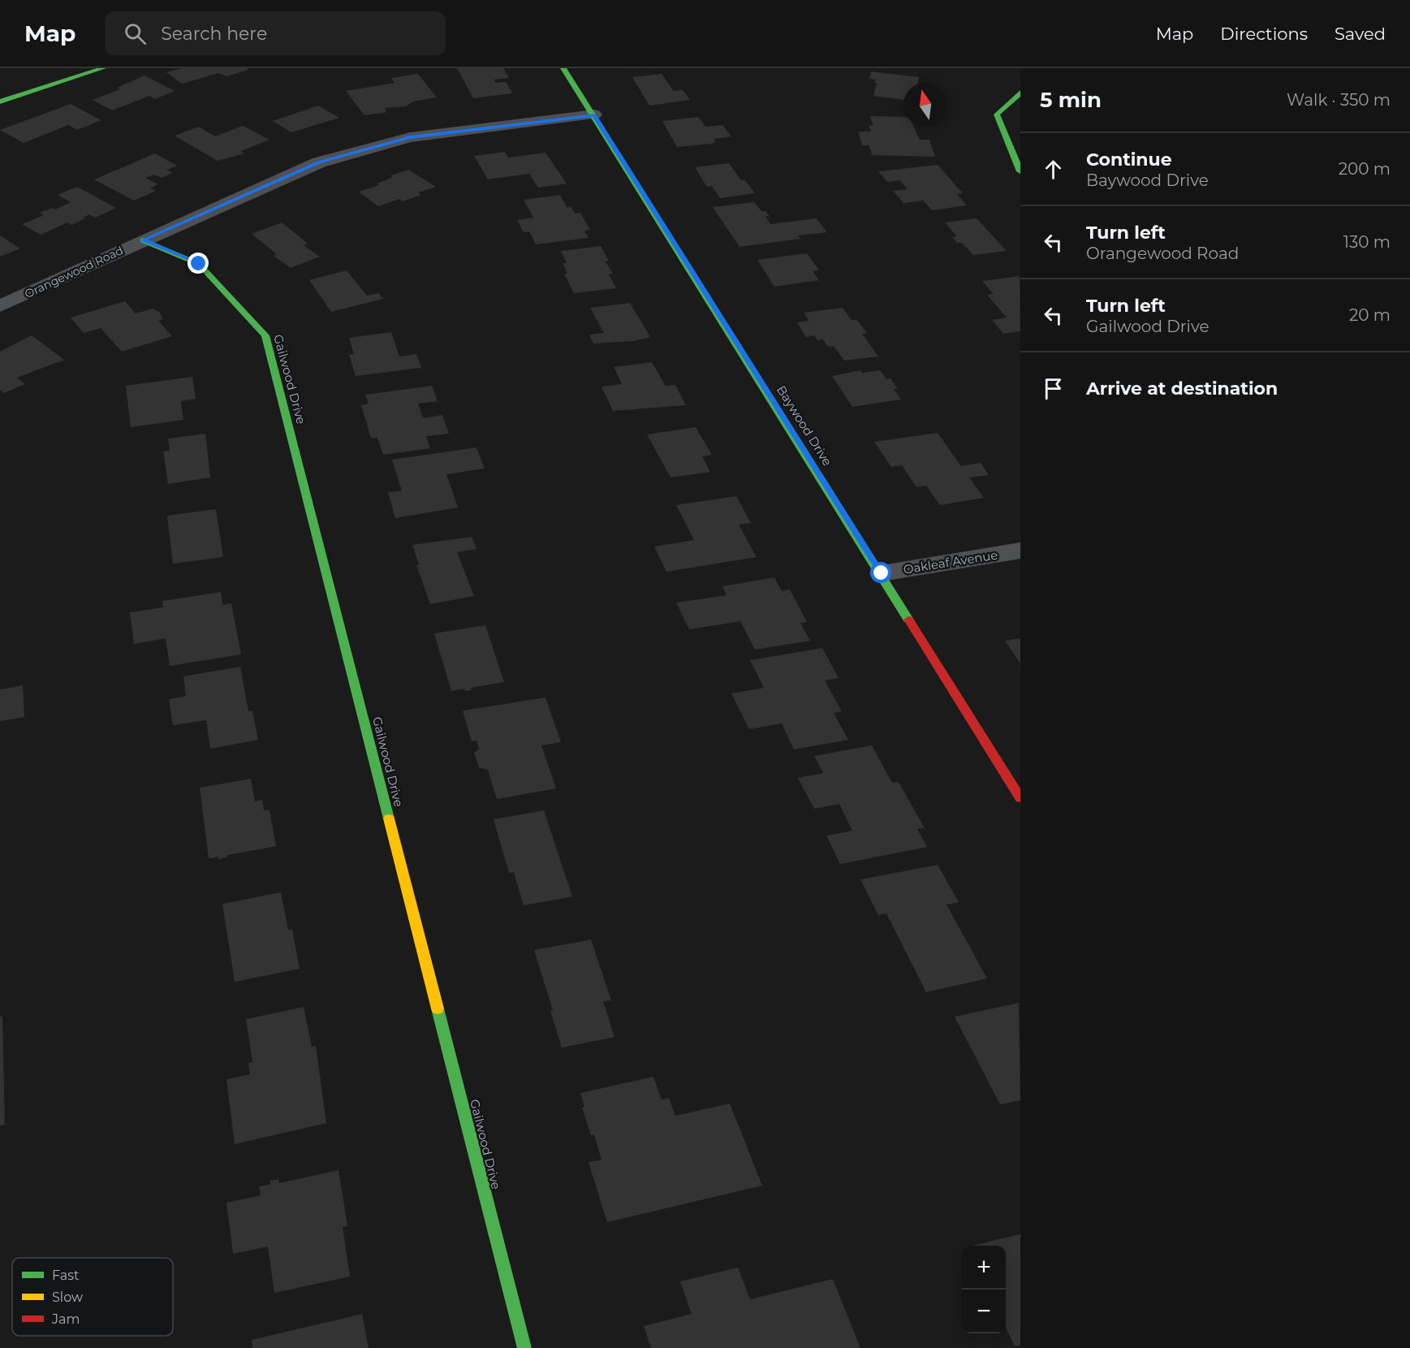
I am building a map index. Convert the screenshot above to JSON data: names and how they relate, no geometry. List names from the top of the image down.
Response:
{
  "streets": {
    "street": [
      "Orangewood Road",
      "Gailwood Drive",
      "Baywood Drive",
      "Oakleaf Avenue"
    ]
  },
  "crossings": [
    ["Orangewood Road", "Gailwood Drive"],
    ["Orangewood Road", "Baywood Drive"],
    ["Baywood Drive", "Oakleaf Avenue"]
  ],
  "legend": ["Fast", "Slow", "Jam"],
  "north": "top",
  "page": {
    "header": "Map",
    "search": "Search here",
    "nav": ["Map", "Directions", "Saved"],
    "heading": ["5 min", "Walk · 350 m"],
    "list": [
      ["Continue", "Baywood Drive", "200 m"],
      ["Turn left", "Orangewood Road", "130 m"],
      ["Turn left", "Gailwood Drive", "20 m"],
      "Arrive at destination"
    ],
    "map_buttons": ["+", "−"]
  }
}
